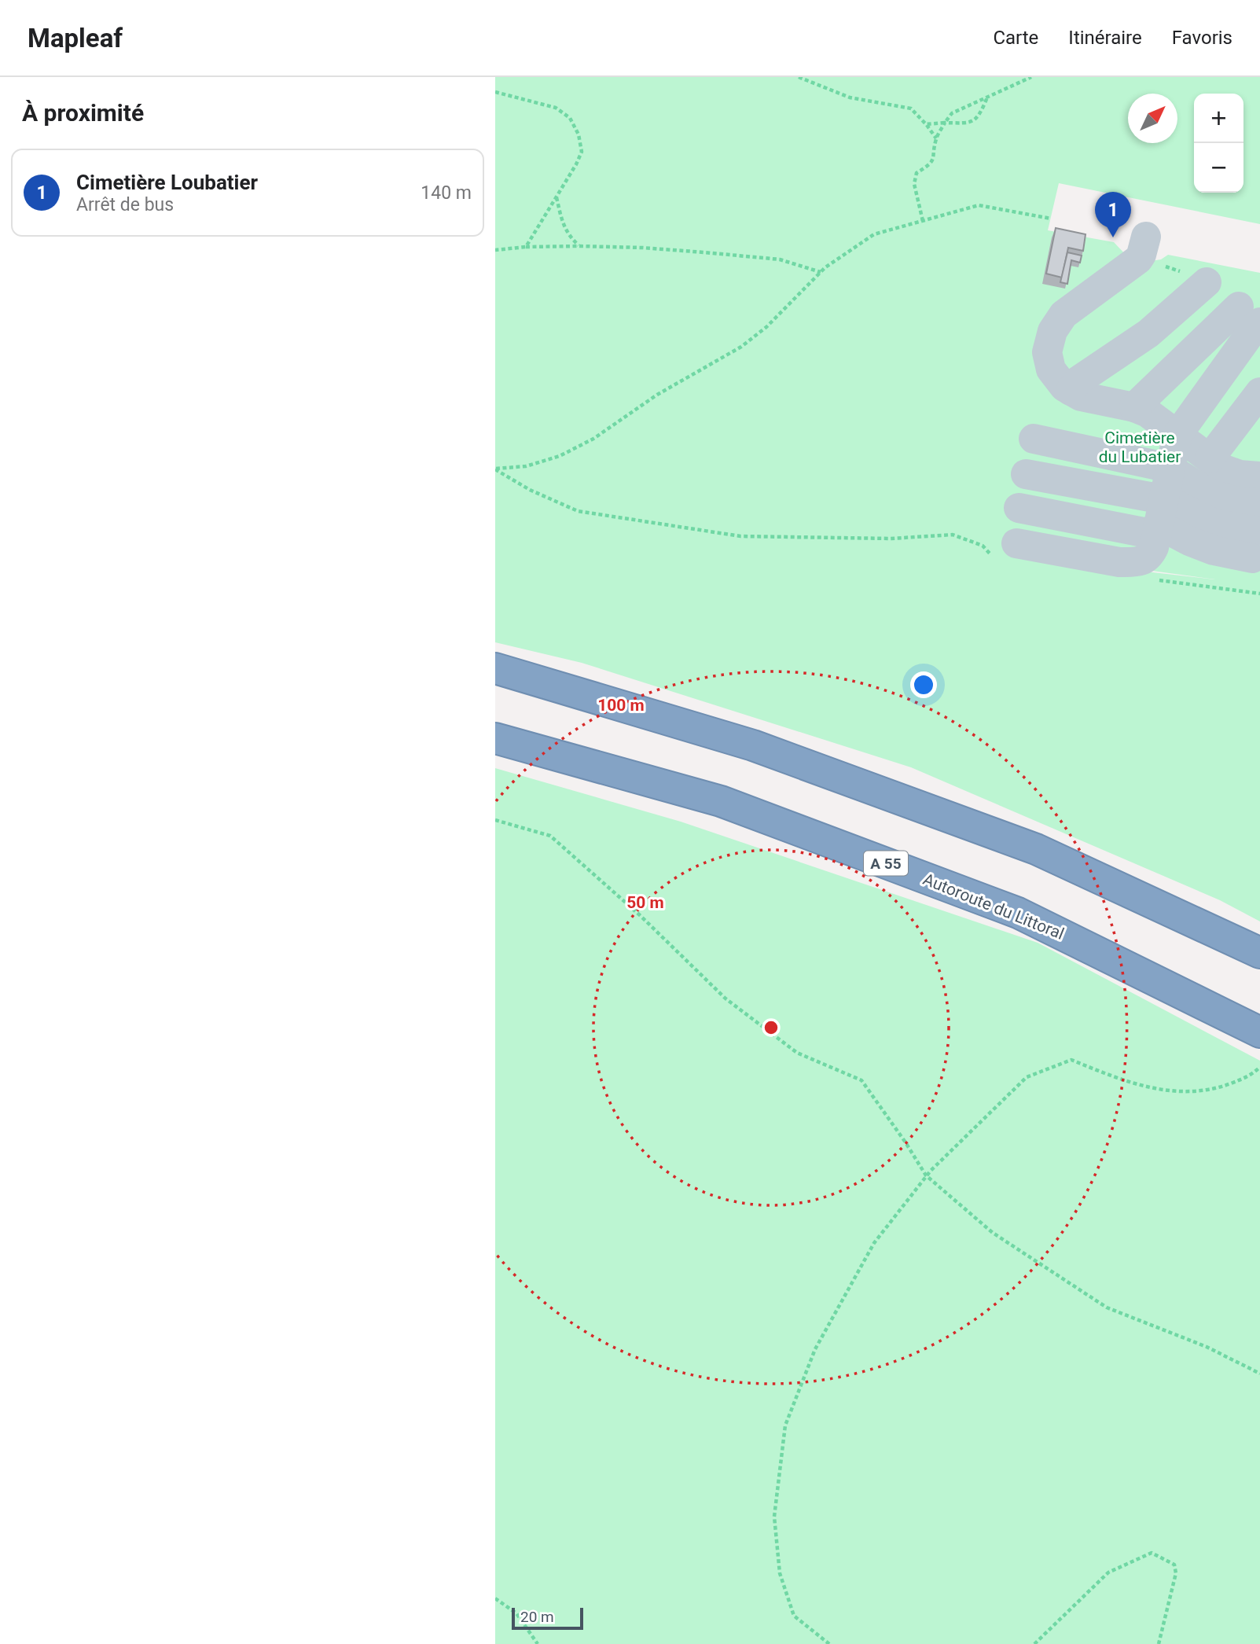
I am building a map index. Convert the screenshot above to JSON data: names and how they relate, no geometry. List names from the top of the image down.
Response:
{
  "streets": {
    "highway": ["A 55", "Autoroute du Littoral"]
  },
  "parks": ["Cimetière du Lubatier"],
  "scale_bar": "20 m",
  "north": "top right",
  "page": {
    "header": "Mapleaf",
    "nav": ["Carte", "Itinéraire", "Favoris"],
    "heading": "À proximité",
    "map_buttons": ["+", "−"],
    "list": [
      {
        "mark": "1",
        "name": "Cimetière Loubatier",
        "note": "Arrêt de bus",
        "value": "140 m"
      }
    ],
    "pins": "1",
    "scale": "20 m"
  },
  "rings": ["100 m", "50 m"]
}
